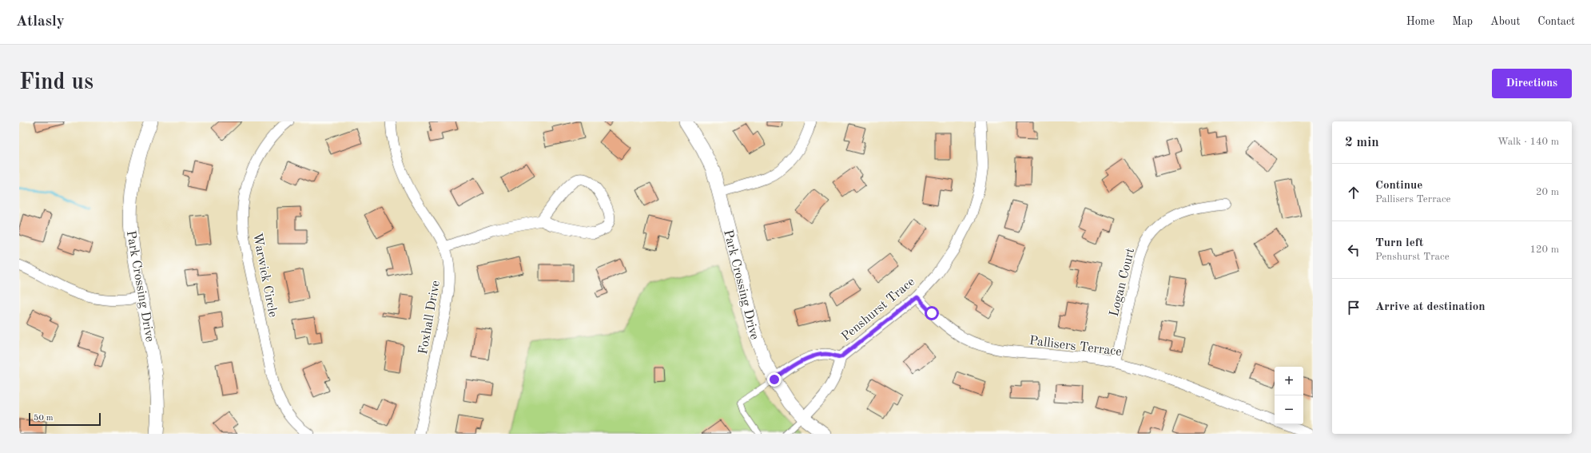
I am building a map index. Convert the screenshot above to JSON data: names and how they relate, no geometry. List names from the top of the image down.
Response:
{
  "streets": {
    "street": [
      "Warwick Circle",
      "Logan Court",
      "Park Crossing Drive",
      "Penshurst Trace",
      "Foxhall Drive",
      "Pallisers Terrace"
    ]
  },
  "crossings": [
    ["Logan Court", "Pallisers Terrace"],
    ["Park Crossing Drive", "Penshurst Trace"],
    ["Penshurst Trace", "Pallisers Terrace"]
  ],
  "scale_bar": "50 m",
  "page": {
    "header": "Atlasly",
    "nav": [
      "Home",
      "Map",
      "About",
      "Contact"
    ],
    "buttons": "Directions",
    "title": "Find us",
    "heading": ["2 min", "Walk · 140 m"],
    "list": [
      ["Continue", "Pallisers Terrace", "20 m"],
      ["Turn left", "Penshurst Trace", "120 m"],
      "Arrive at destination"
    ],
    "map_buttons": ["+", "−"],
    "scale": "50 m"
  }
}
